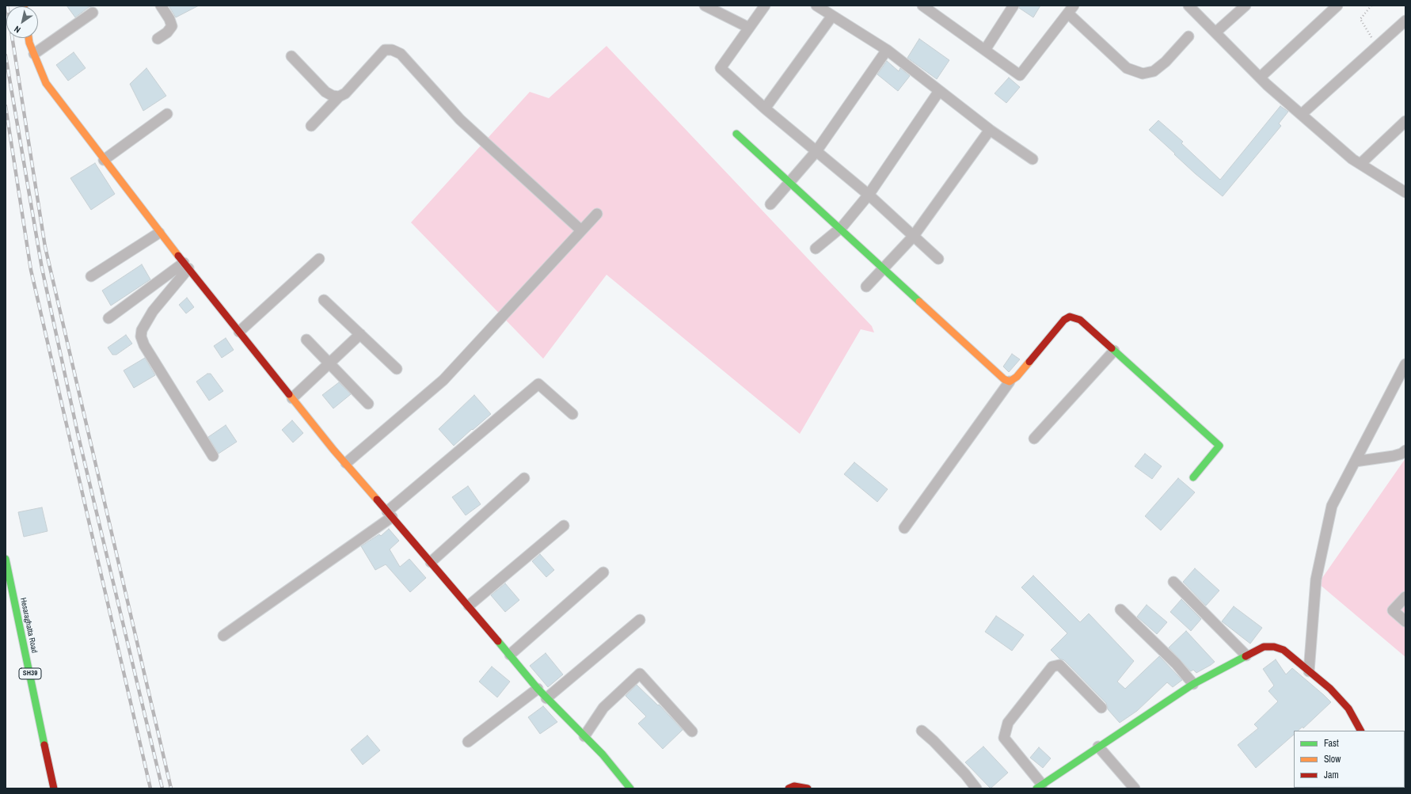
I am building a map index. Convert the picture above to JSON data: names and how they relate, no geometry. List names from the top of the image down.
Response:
{
  "streets": {
    "street": ["Hesaraghatta Road", "SH39"]
  },
  "legend": ["Fast", "Slow", "Jam"],
  "north": "bottom left"
}
